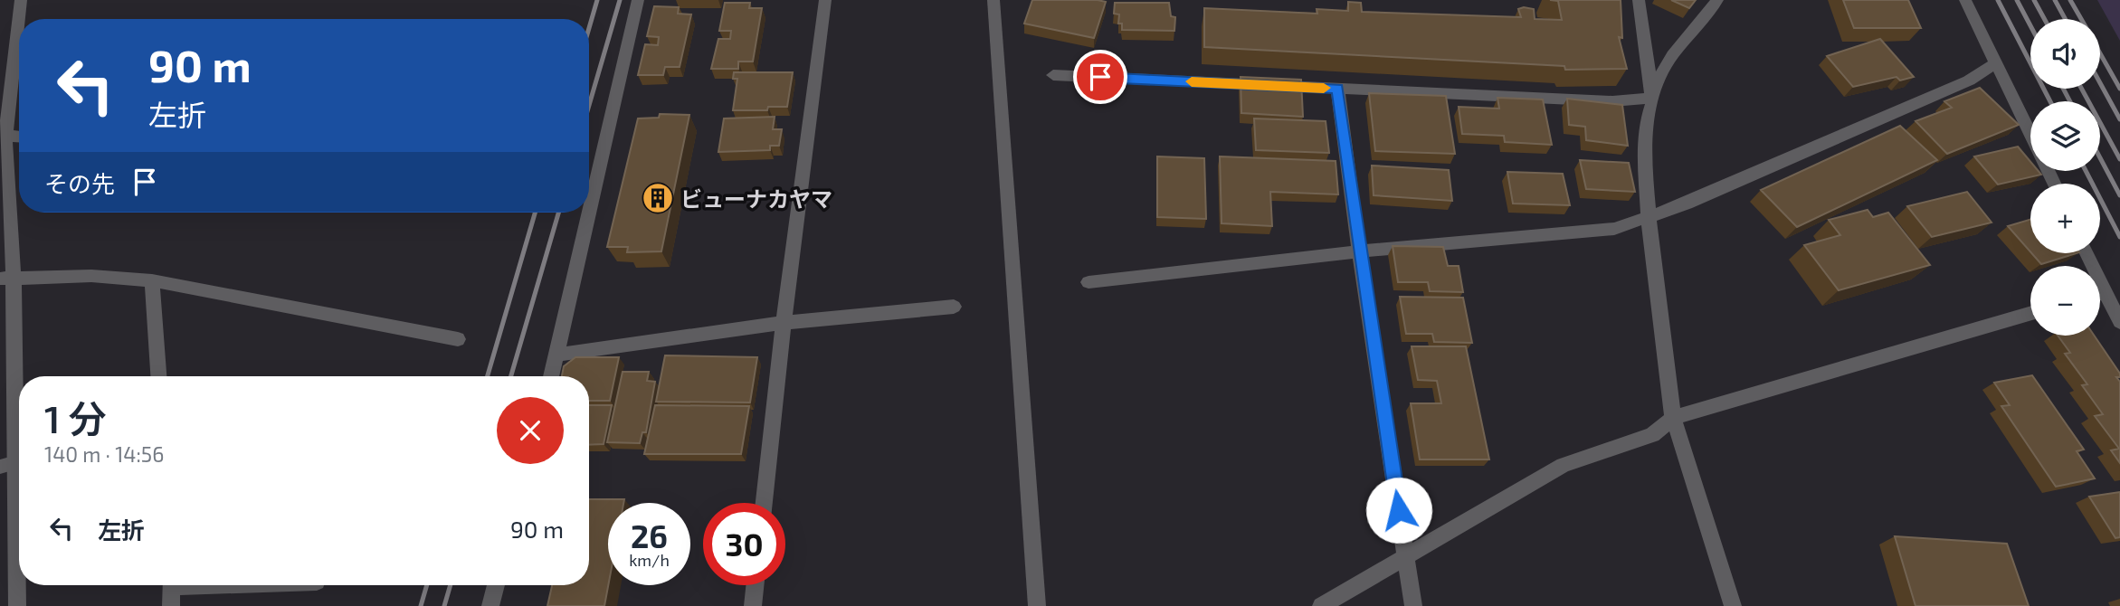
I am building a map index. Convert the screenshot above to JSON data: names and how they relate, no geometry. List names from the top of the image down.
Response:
{
  "places": {
    "building": ["ビューナカヤマ"]
  },
  "page": {
    "map_buttons": ["+", "−"],
    "turn": ["90 m", "左折"],
    "then": "その先",
    "heading": ["1 分", "140 m · 14:56"],
    "list": [
      {
        "name": "左折",
        "value": "90 m"
      }
    ],
    "speed": "26 km/h",
    "limit": "30"
  }
}
